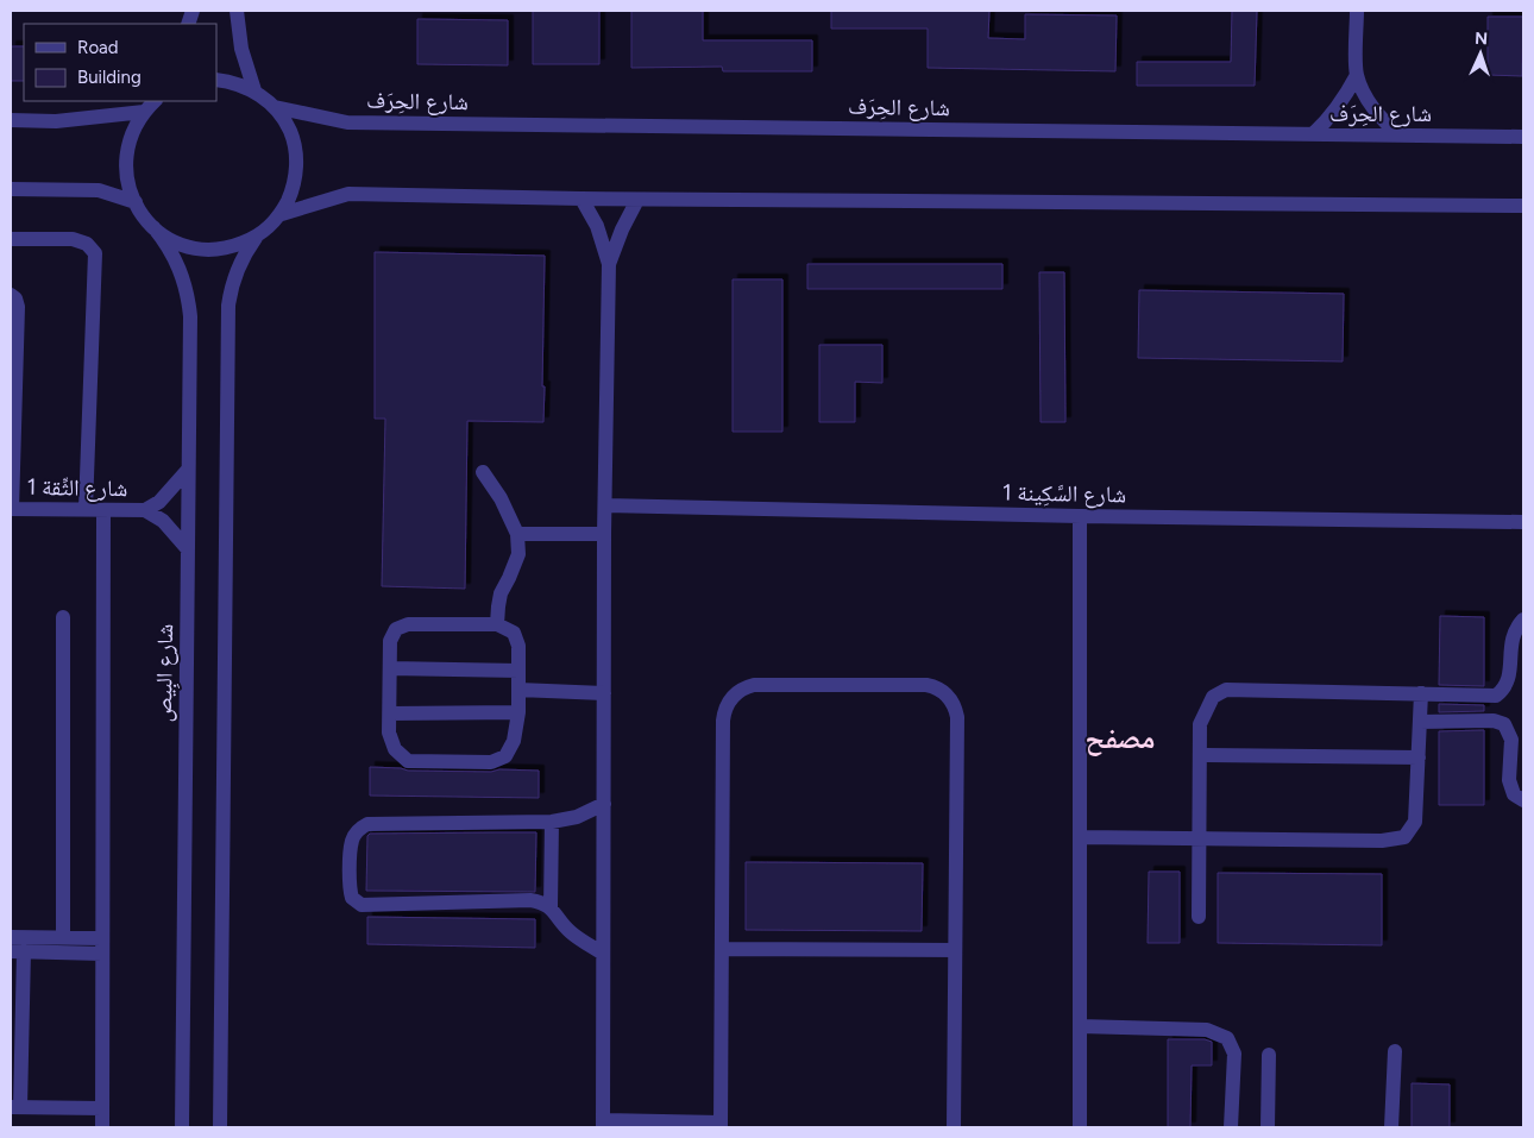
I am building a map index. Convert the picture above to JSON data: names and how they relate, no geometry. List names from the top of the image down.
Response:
{
  "streets": {
    "street": [
      "شارع الحِرَف",
      "شارع الثِّقة 1",
      "شارع السَّكِينة 1",
      "شارع البِيص"
    ]
  },
  "crossings": [
    ["شارع الثِّقة 1", "شارع البِيص"]
  ],
  "districts": ["مصفح"],
  "legend": ["Road", "Building"],
  "north": "top"
}
